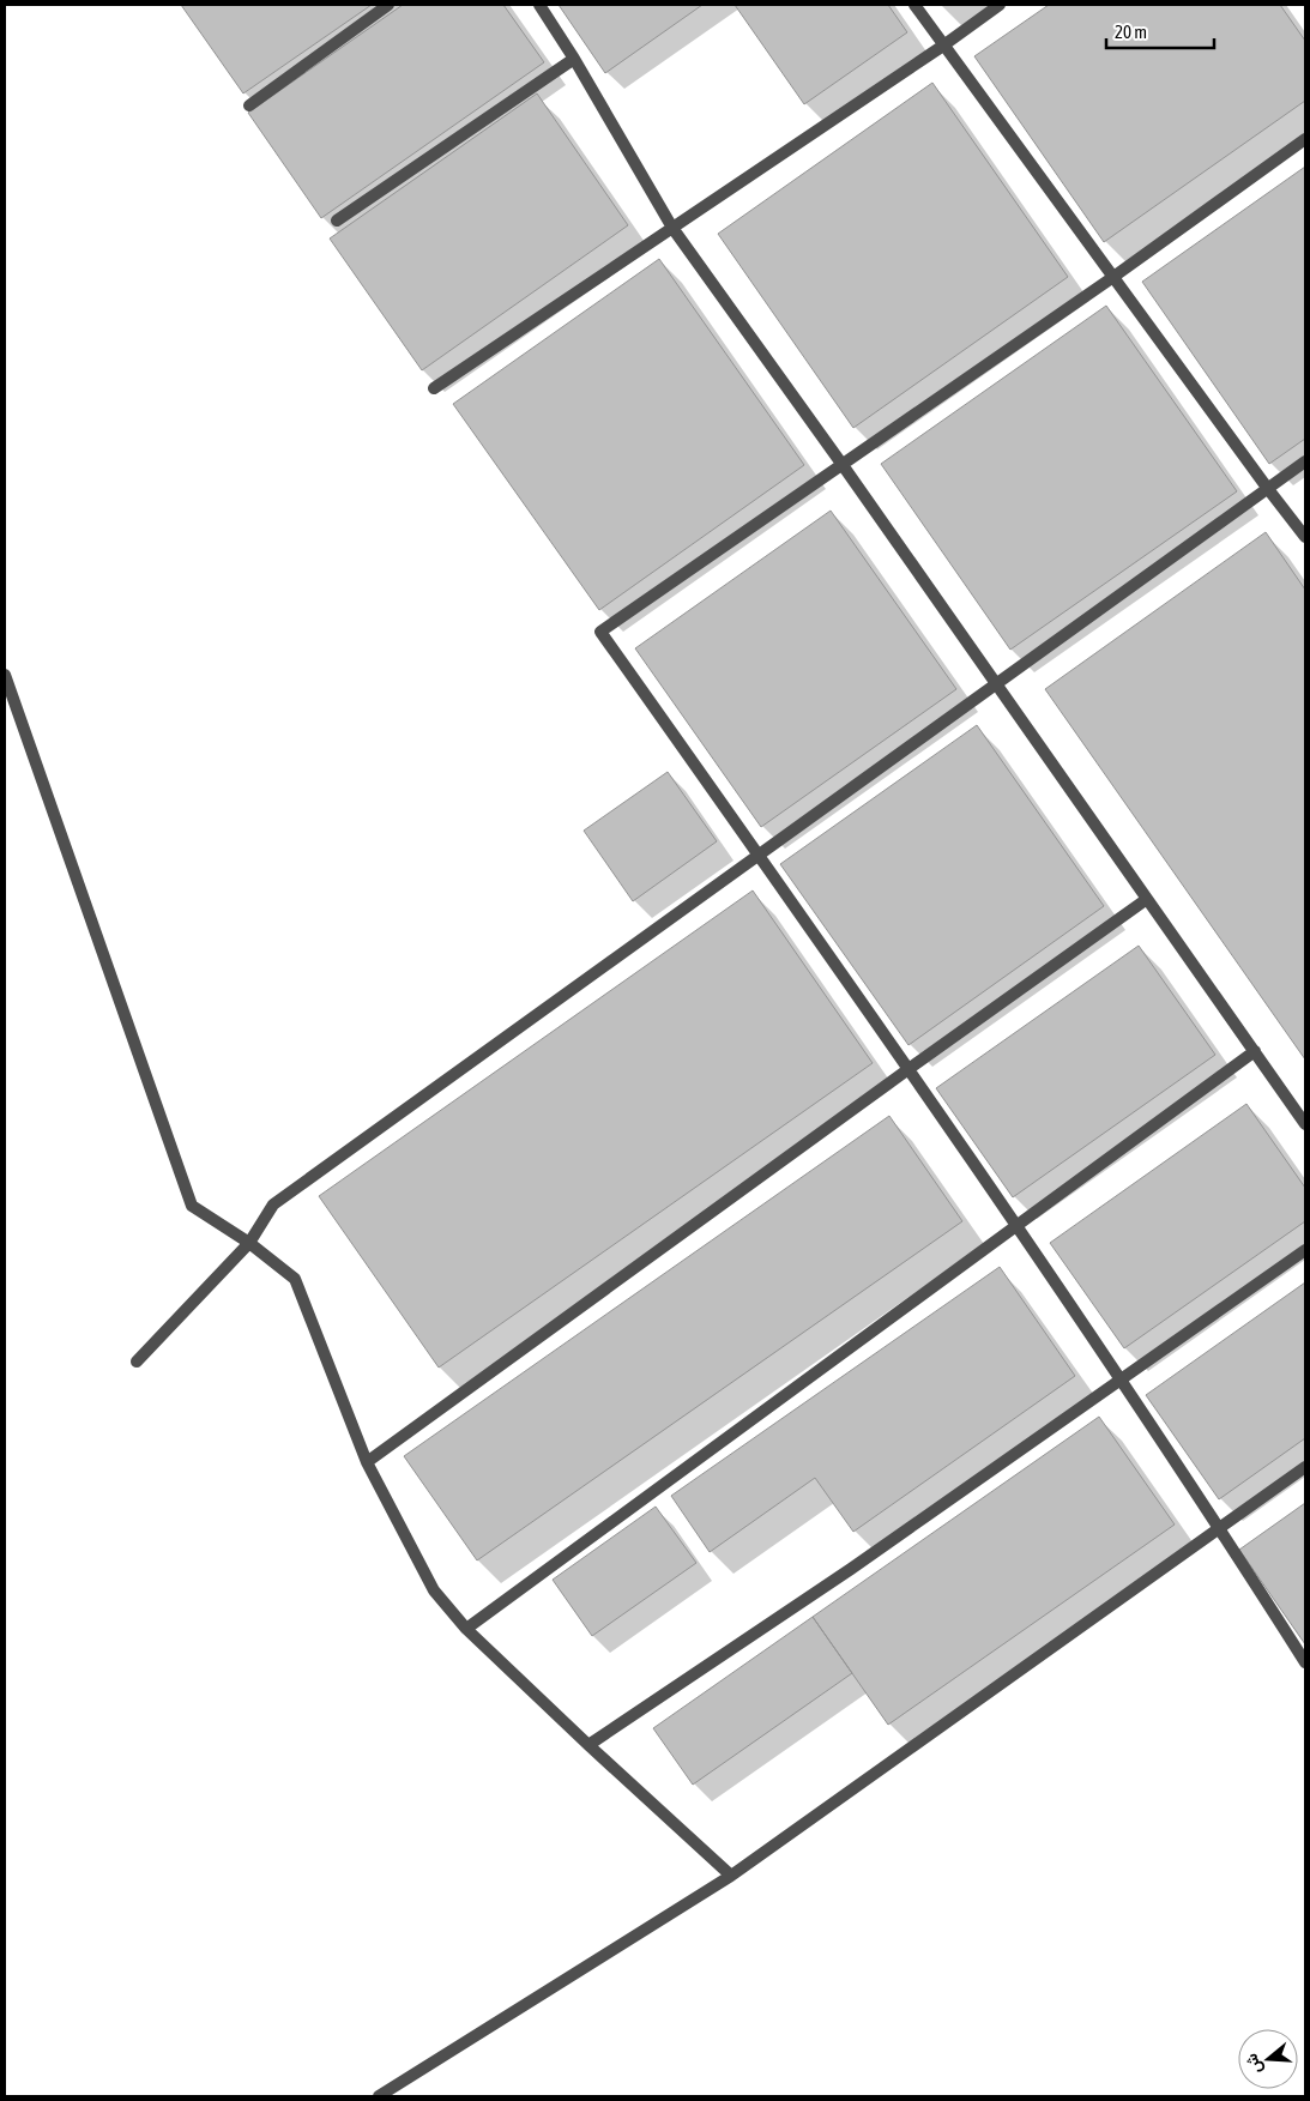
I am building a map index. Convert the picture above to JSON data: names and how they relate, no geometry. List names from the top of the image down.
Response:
{
  "scale_bar": "20 m",
  "north": "left"
}
